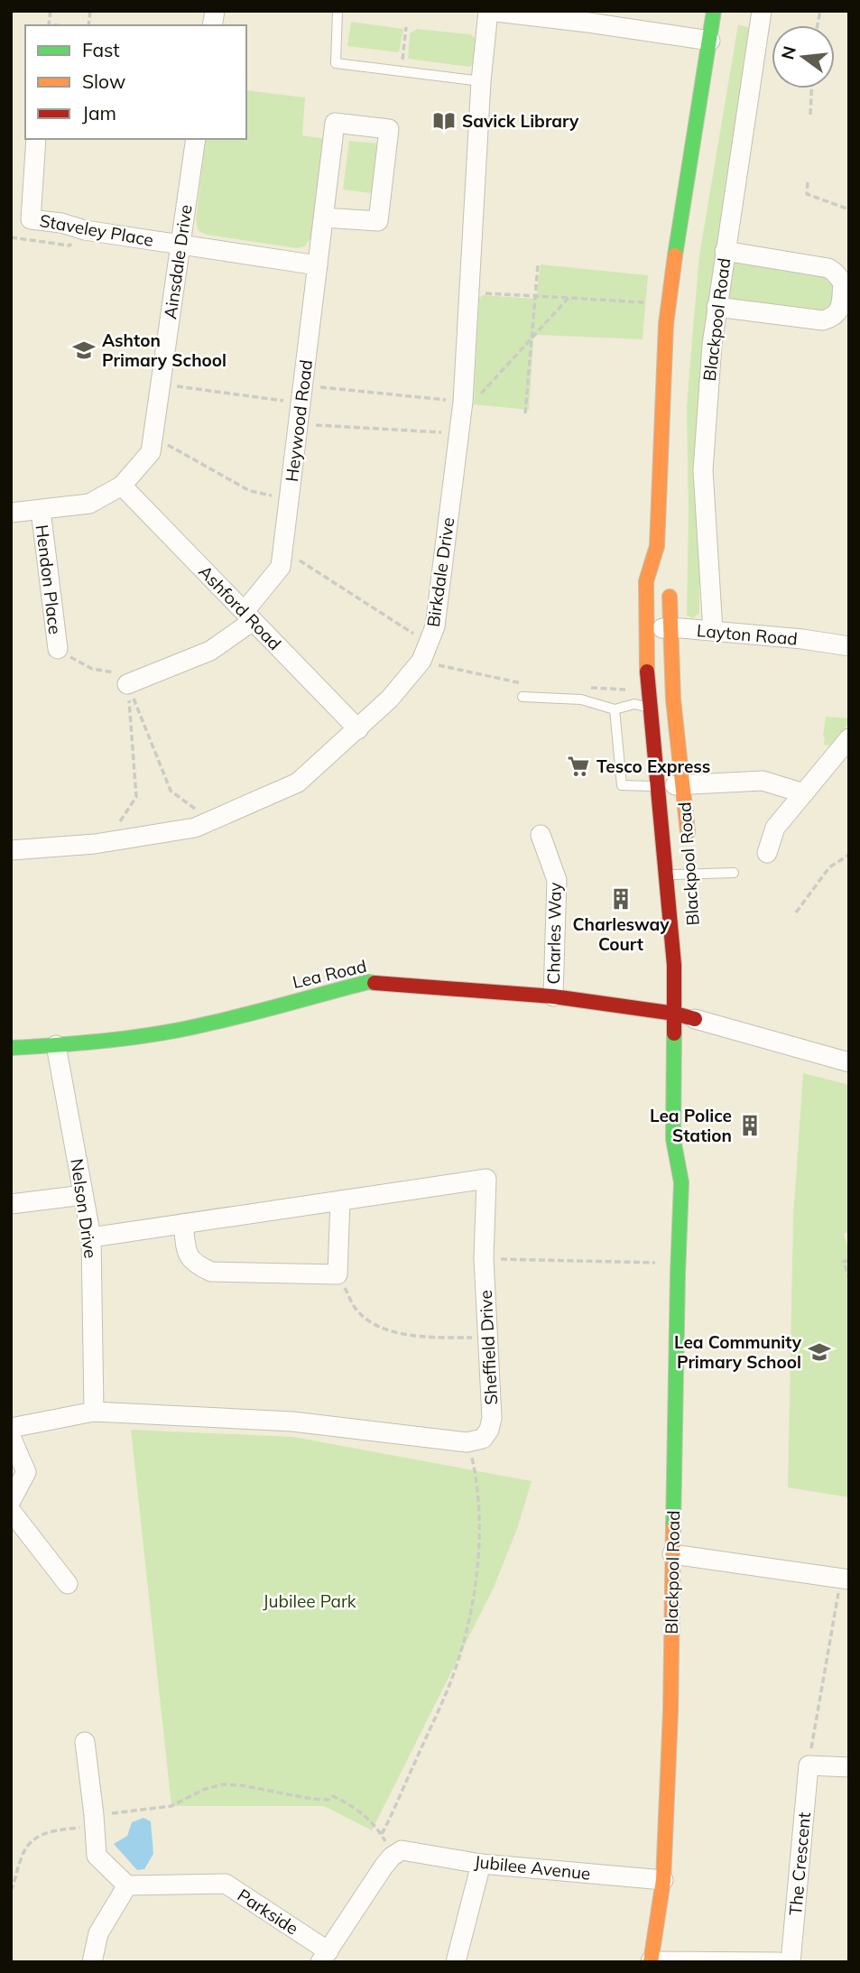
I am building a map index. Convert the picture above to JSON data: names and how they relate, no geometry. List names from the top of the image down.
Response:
{
  "streets": {
    "main road": ["Blackpool Road", "Lea Road"],
    "street": [
      "Staveley Place",
      "Ainsdale Drive",
      "Heywood Road",
      "Birkdale Drive",
      "Hendon Place",
      "Ashford Road",
      "Layton Road",
      "Charles Way",
      "Nelson Drive",
      "Sheffield Drive",
      "The Crescent",
      "Jubilee Avenue",
      "Parkside"
    ]
  },
  "crossings": [
    ["Staveley Place", "Ainsdale Drive"],
    ["Staveley Place", "Heywood Road"],
    ["Ainsdale Drive", "Hendon Place"],
    ["Ainsdale Drive", "Ashford Road"],
    ["Blackpool Road", "Layton Road"],
    ["Blackpool Road", "Lea Road"],
    ["Blackpool Road", "Jubilee Avenue"],
    ["Heywood Road", "Ashford Road"],
    ["Birkdale Drive", "Ashford Road"],
    ["Charles Way", "Lea Road"],
    ["Lea Road", "Nelson Drive"],
    ["Nelson Drive", "Sheffield Drive"],
    ["Jubilee Avenue", "Parkside"]
  ],
  "parks": ["Jubilee Park"],
  "places": {
    "library": ["Savick Library"],
    "school or university": ["Ashton Primary School", "Lea Community Primary School"],
    "supermarket": ["Tesco Express"],
    "building": ["Charlesway Court", "Lea Police Station"]
  },
  "legend": ["Fast", "Slow", "Jam"],
  "north": "left"
}
